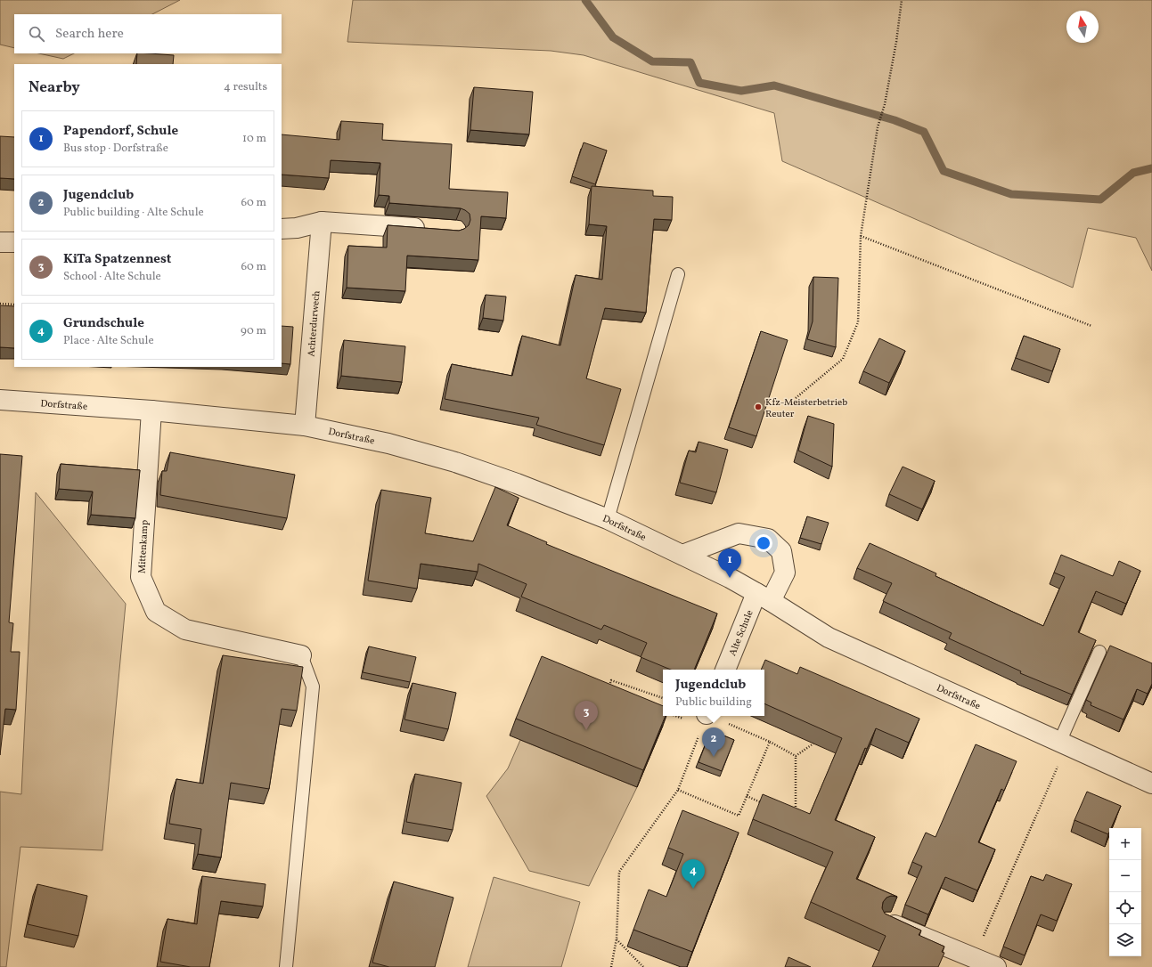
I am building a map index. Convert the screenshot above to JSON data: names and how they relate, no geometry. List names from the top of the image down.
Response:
{
  "streets": {
    "street": [
      "Achterdurwech",
      "Dorfstraße",
      "Mittenkamp",
      "Alte Schule"
    ]
  },
  "crossings": [
    ["Achterdurwech", "Dorfstraße"],
    ["Dorfstraße", "Mittenkamp"],
    ["Dorfstraße", "Alte Schule"]
  ],
  "places": ["Kfz-Meisterbetrieb Reuter"],
  "north": "top",
  "page": {
    "search": "Search here",
    "heading": ["Nearby", "4 results"],
    "list": [
      {
        "mark": "1",
        "name": "Papendorf, Schule",
        "note": "Bus stop · Dorfstraße",
        "value": "10 m"
      },
      {
        "mark": "2",
        "name": "Jugendclub",
        "note": "Public building · Alte Schule",
        "value": "60 m"
      },
      {
        "mark": "3",
        "name": "KiTa Spatzennest",
        "note": "School · Alte Schule",
        "value": "60 m"
      },
      {
        "mark": "4",
        "name": "Grundschule",
        "note": "Place · Alte Schule",
        "value": "90 m"
      }
    ],
    "pins": [
      "1",
      "3",
      "2",
      "4"
    ],
    "popup": ["Jugendclub", "Public building"],
    "map_buttons": ["+", "−"]
  }
}
